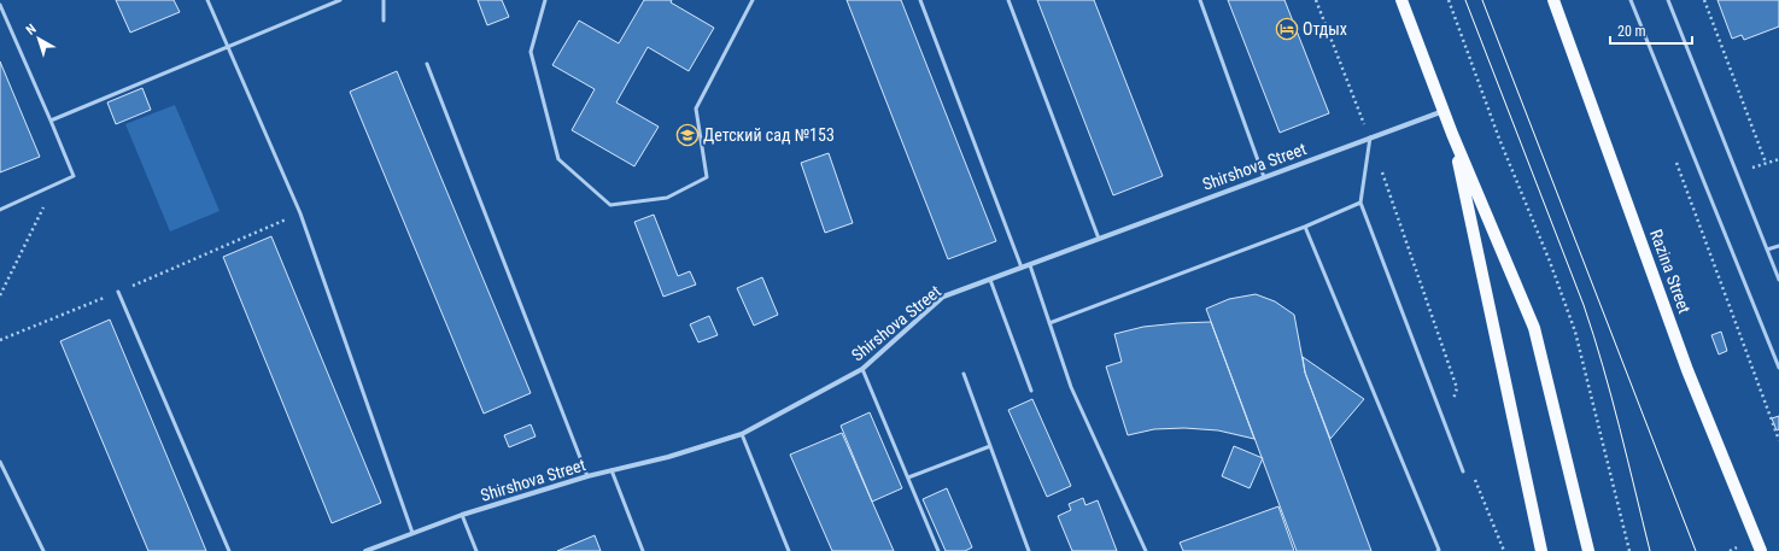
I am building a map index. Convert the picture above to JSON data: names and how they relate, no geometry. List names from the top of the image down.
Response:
{
  "streets": {
    "main road": ["Razina Street"],
    "street": ["Shirshova Street"]
  },
  "places": {
    "hotel": ["Отдых"],
    "school or university": ["Детский сад №153"]
  },
  "scale_bar": "20 m",
  "north": "top left"
}
